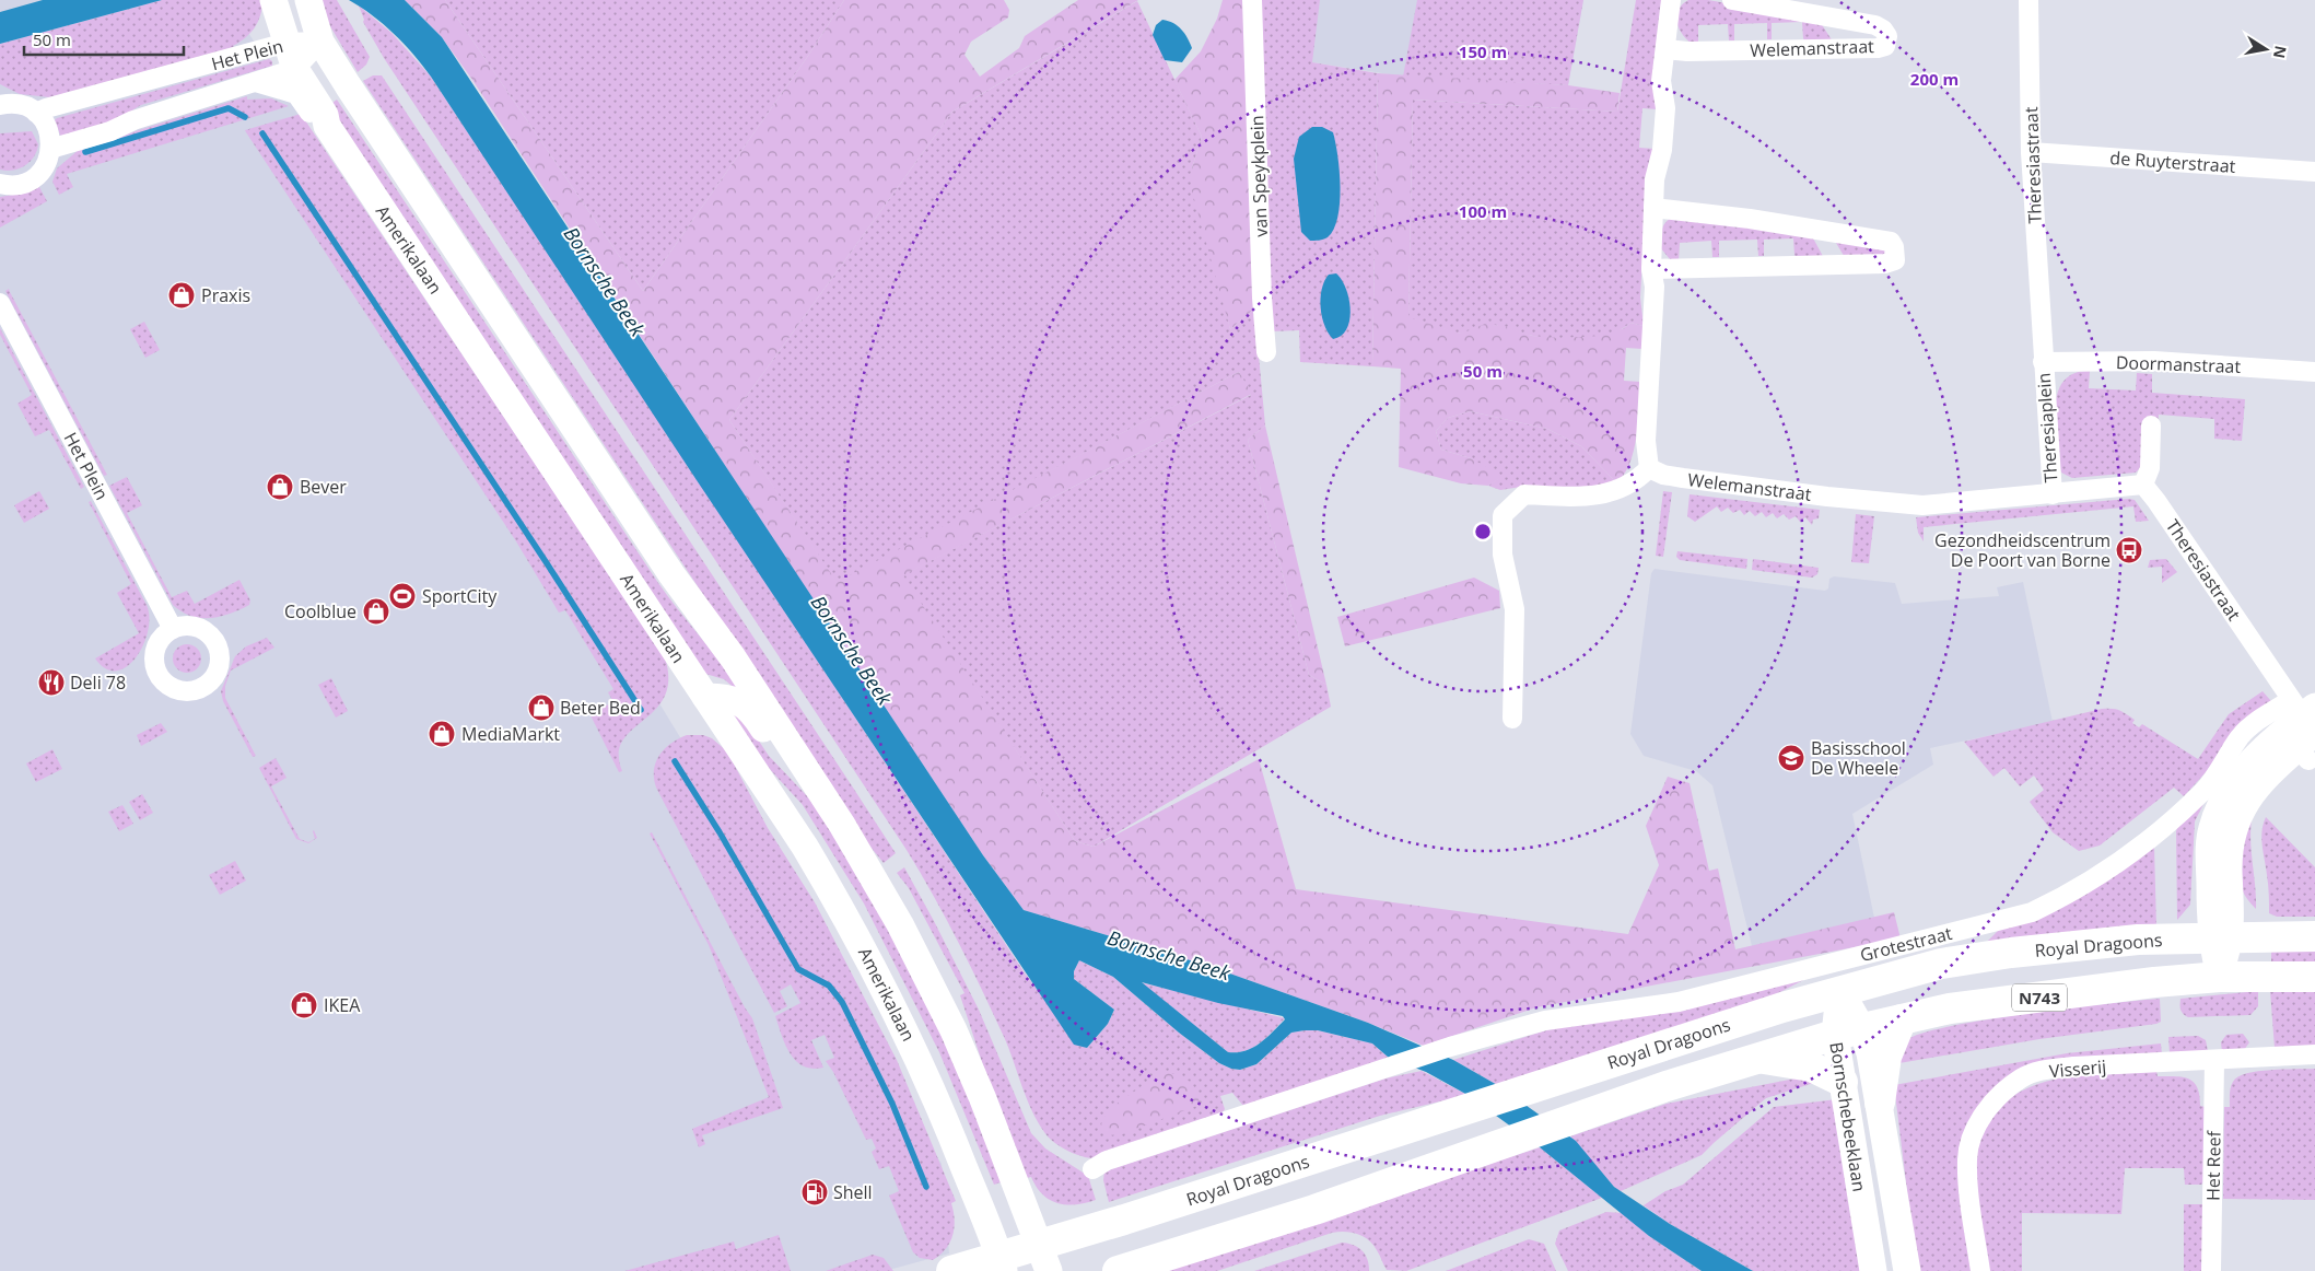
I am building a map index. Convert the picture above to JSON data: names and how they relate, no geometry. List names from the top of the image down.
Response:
{
  "streets": {
    "main road": [
      "Amerikalaan",
      "Royal Dragoons",
      "N743",
      "Bornschebeeklaan"
    ],
    "street": [
      "Welemanstraat",
      "Het Plein",
      "de Ruyterstraat",
      "Theresiastraat",
      "van Speykplein",
      "Doormanstraat",
      "Theresiaplein",
      "Grotestraat",
      "Visserij",
      "Het Reef"
    ]
  },
  "crossings": [
    ["Welemanstraat", "Theresiaplein"],
    ["Het Plein", "Amerikalaan"],
    ["de Ruyterstraat", "Theresiastraat"],
    ["Theresiastraat", "Doormanstraat"],
    ["Theresiastraat", "Theresiaplein"],
    ["Theresiastraat", "Grotestraat"],
    ["Amerikalaan", "Royal Dragoons"],
    ["Doormanstraat", "Theresiaplein"],
    ["Royal Dragoons", "Bornschebeeklaan"],
    ["N743", "Bornschebeeklaan"],
    ["Visserij", "Het Reef"]
  ],
  "water": ["Bornsche Beek"],
  "places": {
    "shop": [
      "Praxis",
      "Bever",
      "Coolblue",
      "Beter Bed",
      "MediaMarkt",
      "IKEA"
    ],
    "bus stop": ["Gezondheidscentrum De Poort van Borne"],
    "sports": ["SportCity"],
    "restaurant": ["Deli 78"],
    "school or university": ["Basisschool De Wheele"],
    "fuel station": ["Shell"]
  },
  "scale_bar": "50 m",
  "north": "right",
  "rings": [
    "150 m",
    "200 m",
    "100 m",
    "50 m"
  ]
}
